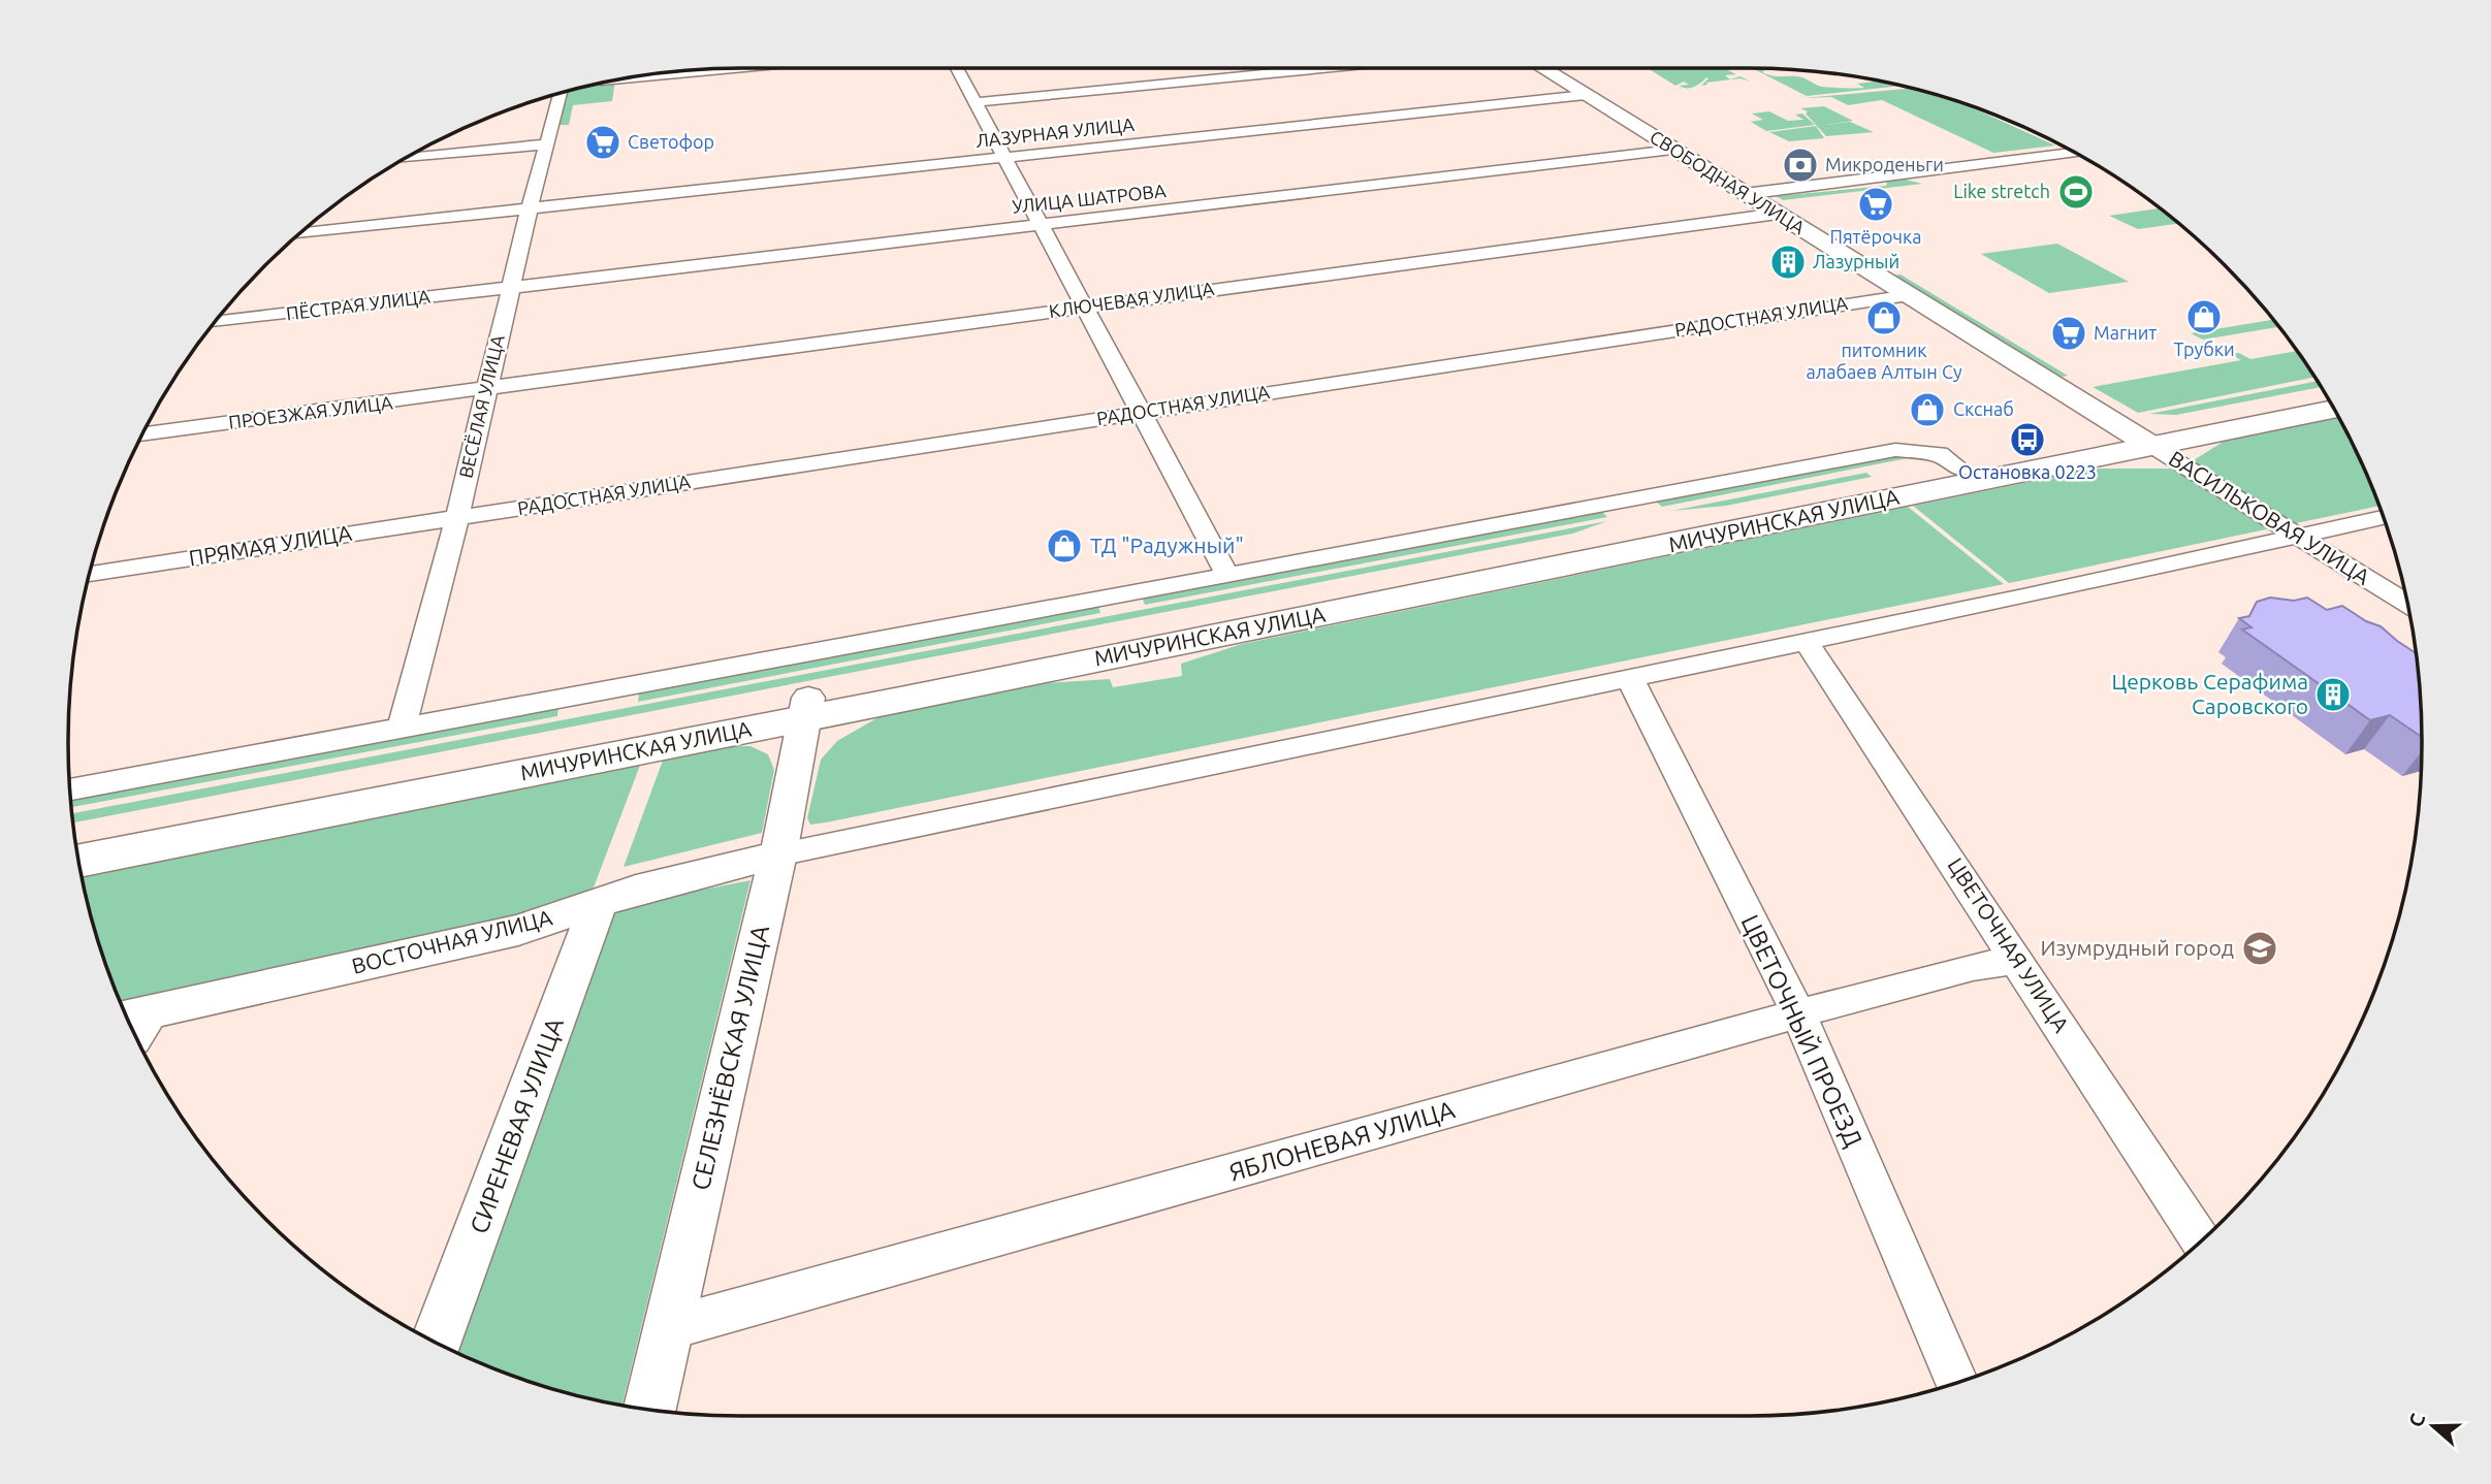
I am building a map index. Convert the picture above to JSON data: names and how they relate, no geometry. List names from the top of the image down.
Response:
{
  "streets": {
    "main road": ["СВОБОДНАЯ УЛИЦА", "МИЧУРИНСКАЯ УЛИЦА"],
    "street": [
      "ЛАЗУРНАЯ УЛИЦА",
      "УЛИЦА ШАТРОВА",
      "КЛЮЧЕВАЯ УЛИЦА",
      "ПЁСТРАЯ УЛИЦА",
      "РАДОСТНАЯ УЛИЦА",
      "ВЕСЁЛАЯ УЛИЦА",
      "ПРОЕЗЖАЯ УЛИЦА",
      "ВАСИЛЬКОВАЯ УЛИЦА",
      "ПРЯМАЯ УЛИЦА",
      "ВОСТОЧНАЯ УЛИЦА",
      "ЦВЕТОЧНАЯ УЛИЦА",
      "ЦВЕТОЧНЫЙ ПРОЕЗД",
      "СЕЛЕЗНЁВСКАЯ УЛИЦА",
      "СИРЕНЕВАЯ УЛИЦА",
      "ЯБЛОНЕВАЯ УЛИЦА"
    ]
  },
  "crossings": [
    ["ЛАЗУРНАЯ УЛИЦА", "СВОБОДНАЯ УЛИЦА"],
    ["ЛАЗУРНАЯ УЛИЦА", "ВЕСЁЛАЯ УЛИЦА"],
    ["СВОБОДНАЯ УЛИЦА", "УЛИЦА ШАТРОВА"],
    ["СВОБОДНАЯ УЛИЦА", "КЛЮЧЕВАЯ УЛИЦА"],
    ["СВОБОДНАЯ УЛИЦА", "РАДОСТНАЯ УЛИЦА"],
    ["СВОБОДНАЯ УЛИЦА", "ВАСИЛЬКОВАЯ УЛИЦА"],
    ["СВОБОДНАЯ УЛИЦА", "МИЧУРИНСКАЯ УЛИЦА"],
    ["УЛИЦА ШАТРОВА", "ПЁСТРАЯ УЛИЦА"],
    ["УЛИЦА ШАТРОВА", "ВЕСЁЛАЯ УЛИЦА"],
    ["КЛЮЧЕВАЯ УЛИЦА", "ВЕСЁЛАЯ УЛИЦА"],
    ["КЛЮЧЕВАЯ УЛИЦА", "ПРОЕЗЖАЯ УЛИЦА"],
    ["ПЁСТРАЯ УЛИЦА", "ВЕСЁЛАЯ УЛИЦА"],
    ["РАДОСТНАЯ УЛИЦА", "ВЕСЁЛАЯ УЛИЦА"],
    ["РАДОСТНАЯ УЛИЦА", "ПРЯМАЯ УЛИЦА"],
    ["ВЕСЁЛАЯ УЛИЦА", "ПРОЕЗЖАЯ УЛИЦА"],
    ["ВЕСЁЛАЯ УЛИЦА", "ПРЯМАЯ УЛИЦА"],
    ["ВАСИЛЬКОВАЯ УЛИЦА", "МИЧУРИНСКАЯ УЛИЦА"],
    ["МИЧУРИНСКАЯ УЛИЦА", "СЕЛЕЗНЁВСКАЯ УЛИЦА"],
    ["ВОСТОЧНАЯ УЛИЦА", "СЕЛЕЗНЁВСКАЯ УЛИЦА"],
    ["ВОСТОЧНАЯ УЛИЦА", "СИРЕНЕВАЯ УЛИЦА"],
    ["ЦВЕТОЧНАЯ УЛИЦА", "ЯБЛОНЕВАЯ УЛИЦА"],
    ["ЦВЕТОЧНЫЙ ПРОЕЗД", "ЯБЛОНЕВАЯ УЛИЦА"],
    ["СЕЛЕЗНЁВСКАЯ УЛИЦА", "ЯБЛОНЕВАЯ УЛИЦА"]
  ],
  "places": {
    "supermarket": ["Светофор", "Пятёрочка", "Магнит"],
    "bank": ["Микроденьги"],
    "sports": ["Like stretch"],
    "building": ["Лазурный", "Церковь Серафима Саровского"],
    "shop": [
      "Трубки",
      "питомник алабаев Алтын Су",
      "Скснаб",
      "ТД \"Радужный\""
    ],
    "bus stop": ["Остановка 0223"],
    "school or university": ["Изумрудный город"]
  },
  "north": "left"
}
